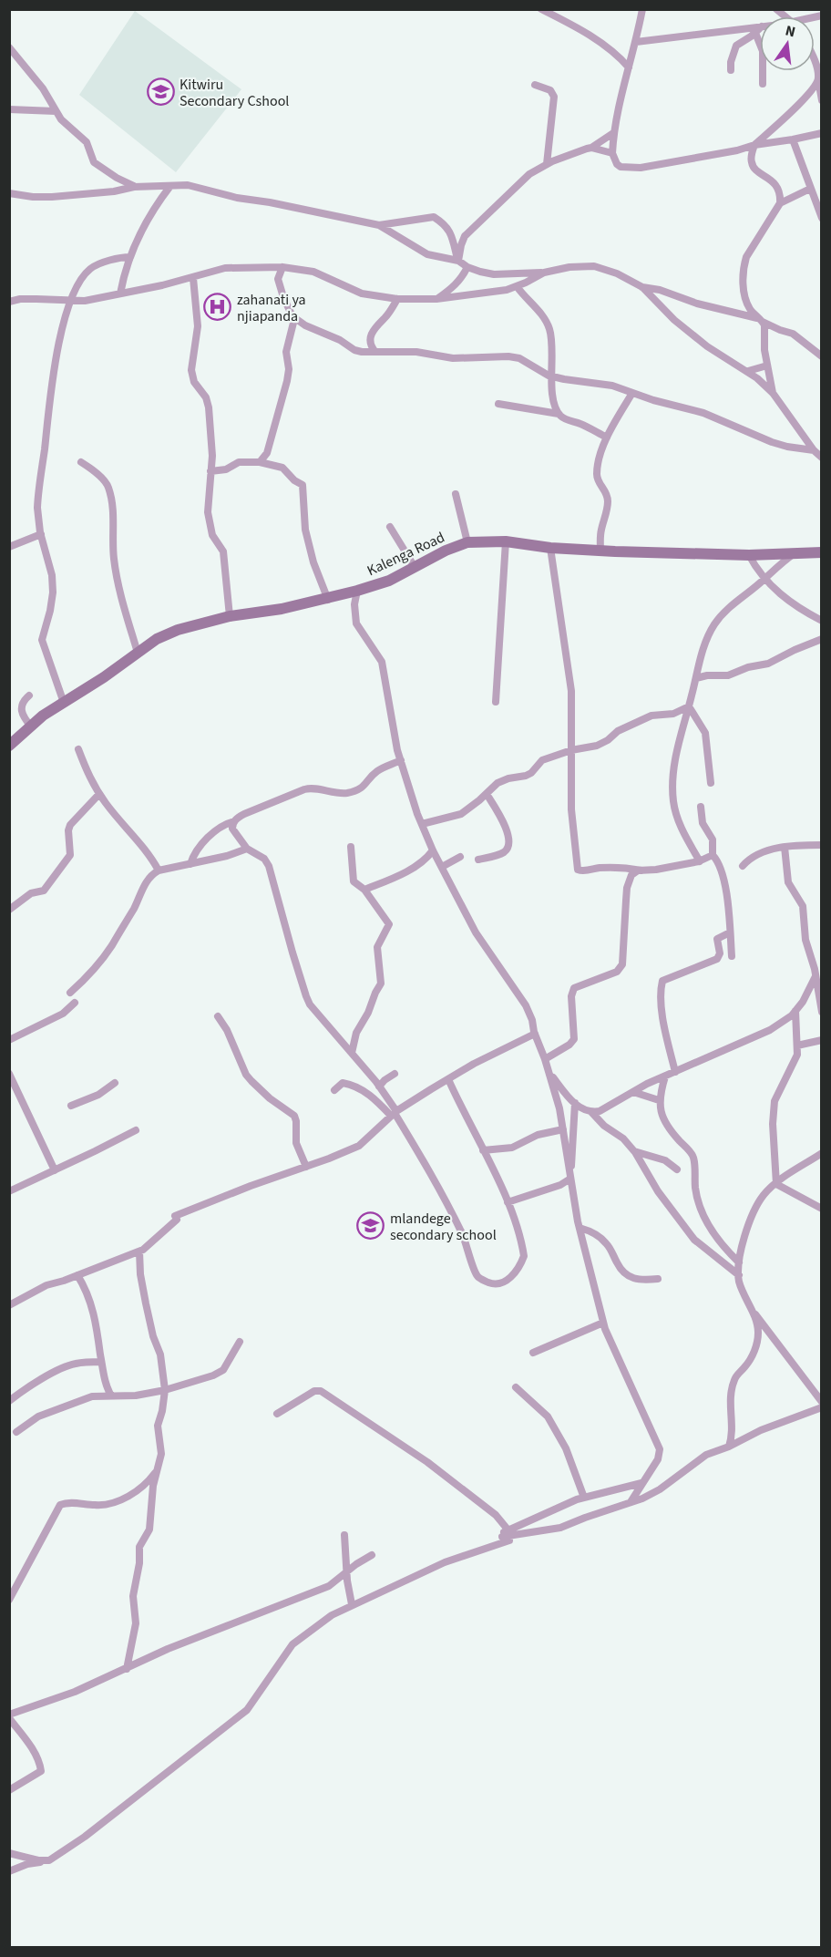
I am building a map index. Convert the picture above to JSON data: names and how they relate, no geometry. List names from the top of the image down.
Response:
{
  "streets": {
    "main road": ["Kalenga Road"]
  },
  "places": {
    "school or university": ["Kitwiru Secondary Cshool", "mlandege secondary school"],
    "hospital": ["zahanati ya njiapanda"]
  },
  "north": "top"
}
